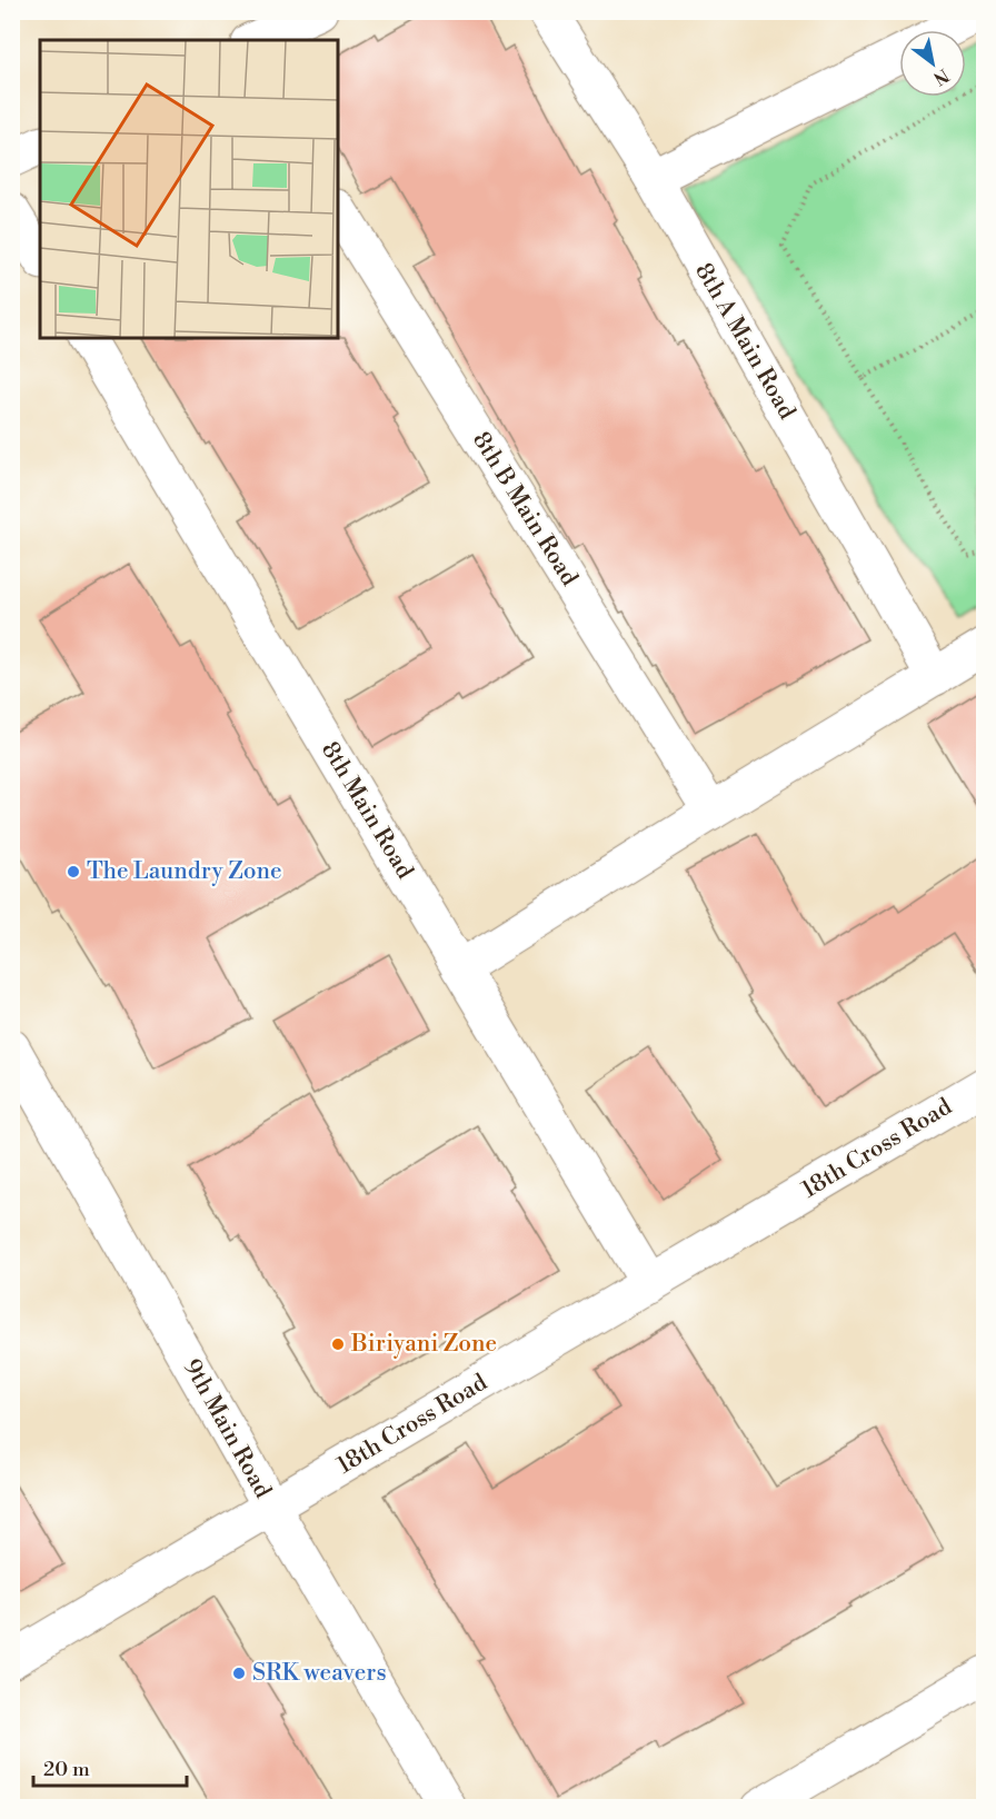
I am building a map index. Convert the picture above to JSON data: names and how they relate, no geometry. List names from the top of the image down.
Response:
{
  "streets": {
    "street": [
      "8th A Main Road",
      "8th B Main Road",
      "8th Main Road",
      "18th Cross Road",
      "9th Main Road"
    ]
  },
  "crossings": [
    ["8th Main Road", "18th Cross Road"],
    ["18th Cross Road", "9th Main Road"]
  ],
  "places": ["The Laundry Zone", "Biriyani Zone", "SRK weavers"],
  "scale_bar": "20 m",
  "north": "bottom right"
}
